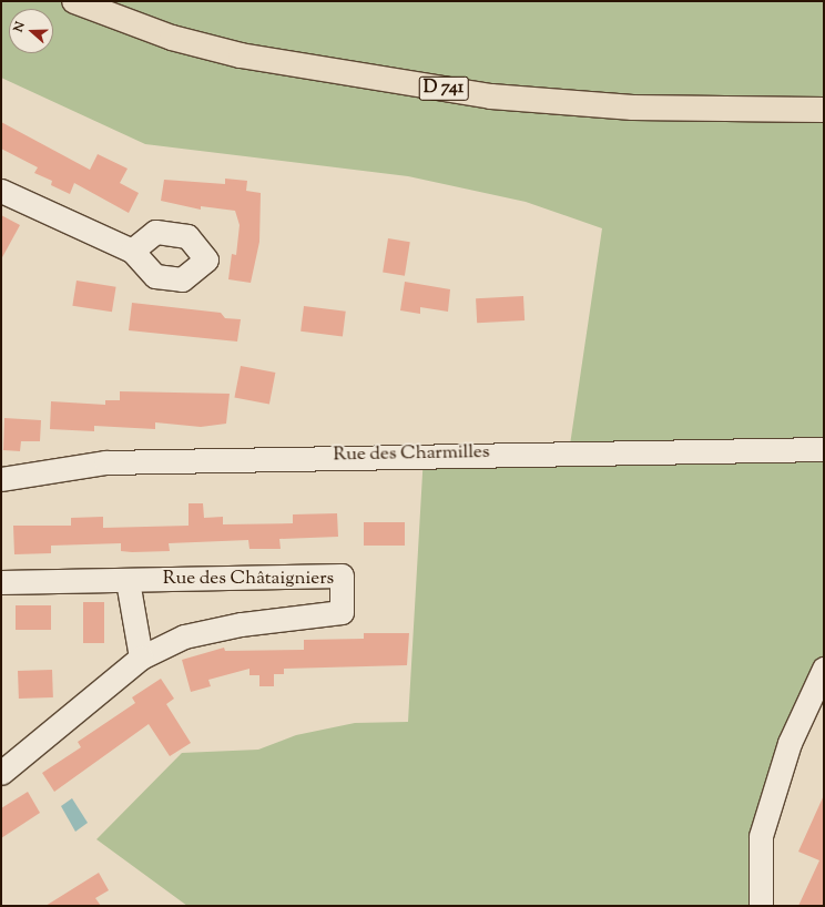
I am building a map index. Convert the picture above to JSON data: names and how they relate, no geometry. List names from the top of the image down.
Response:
{
  "streets": {
    "main road": ["D 741"],
    "street": ["Rue des Charmilles", "Rue des Châtaigniers"]
  },
  "north": "left"
}
